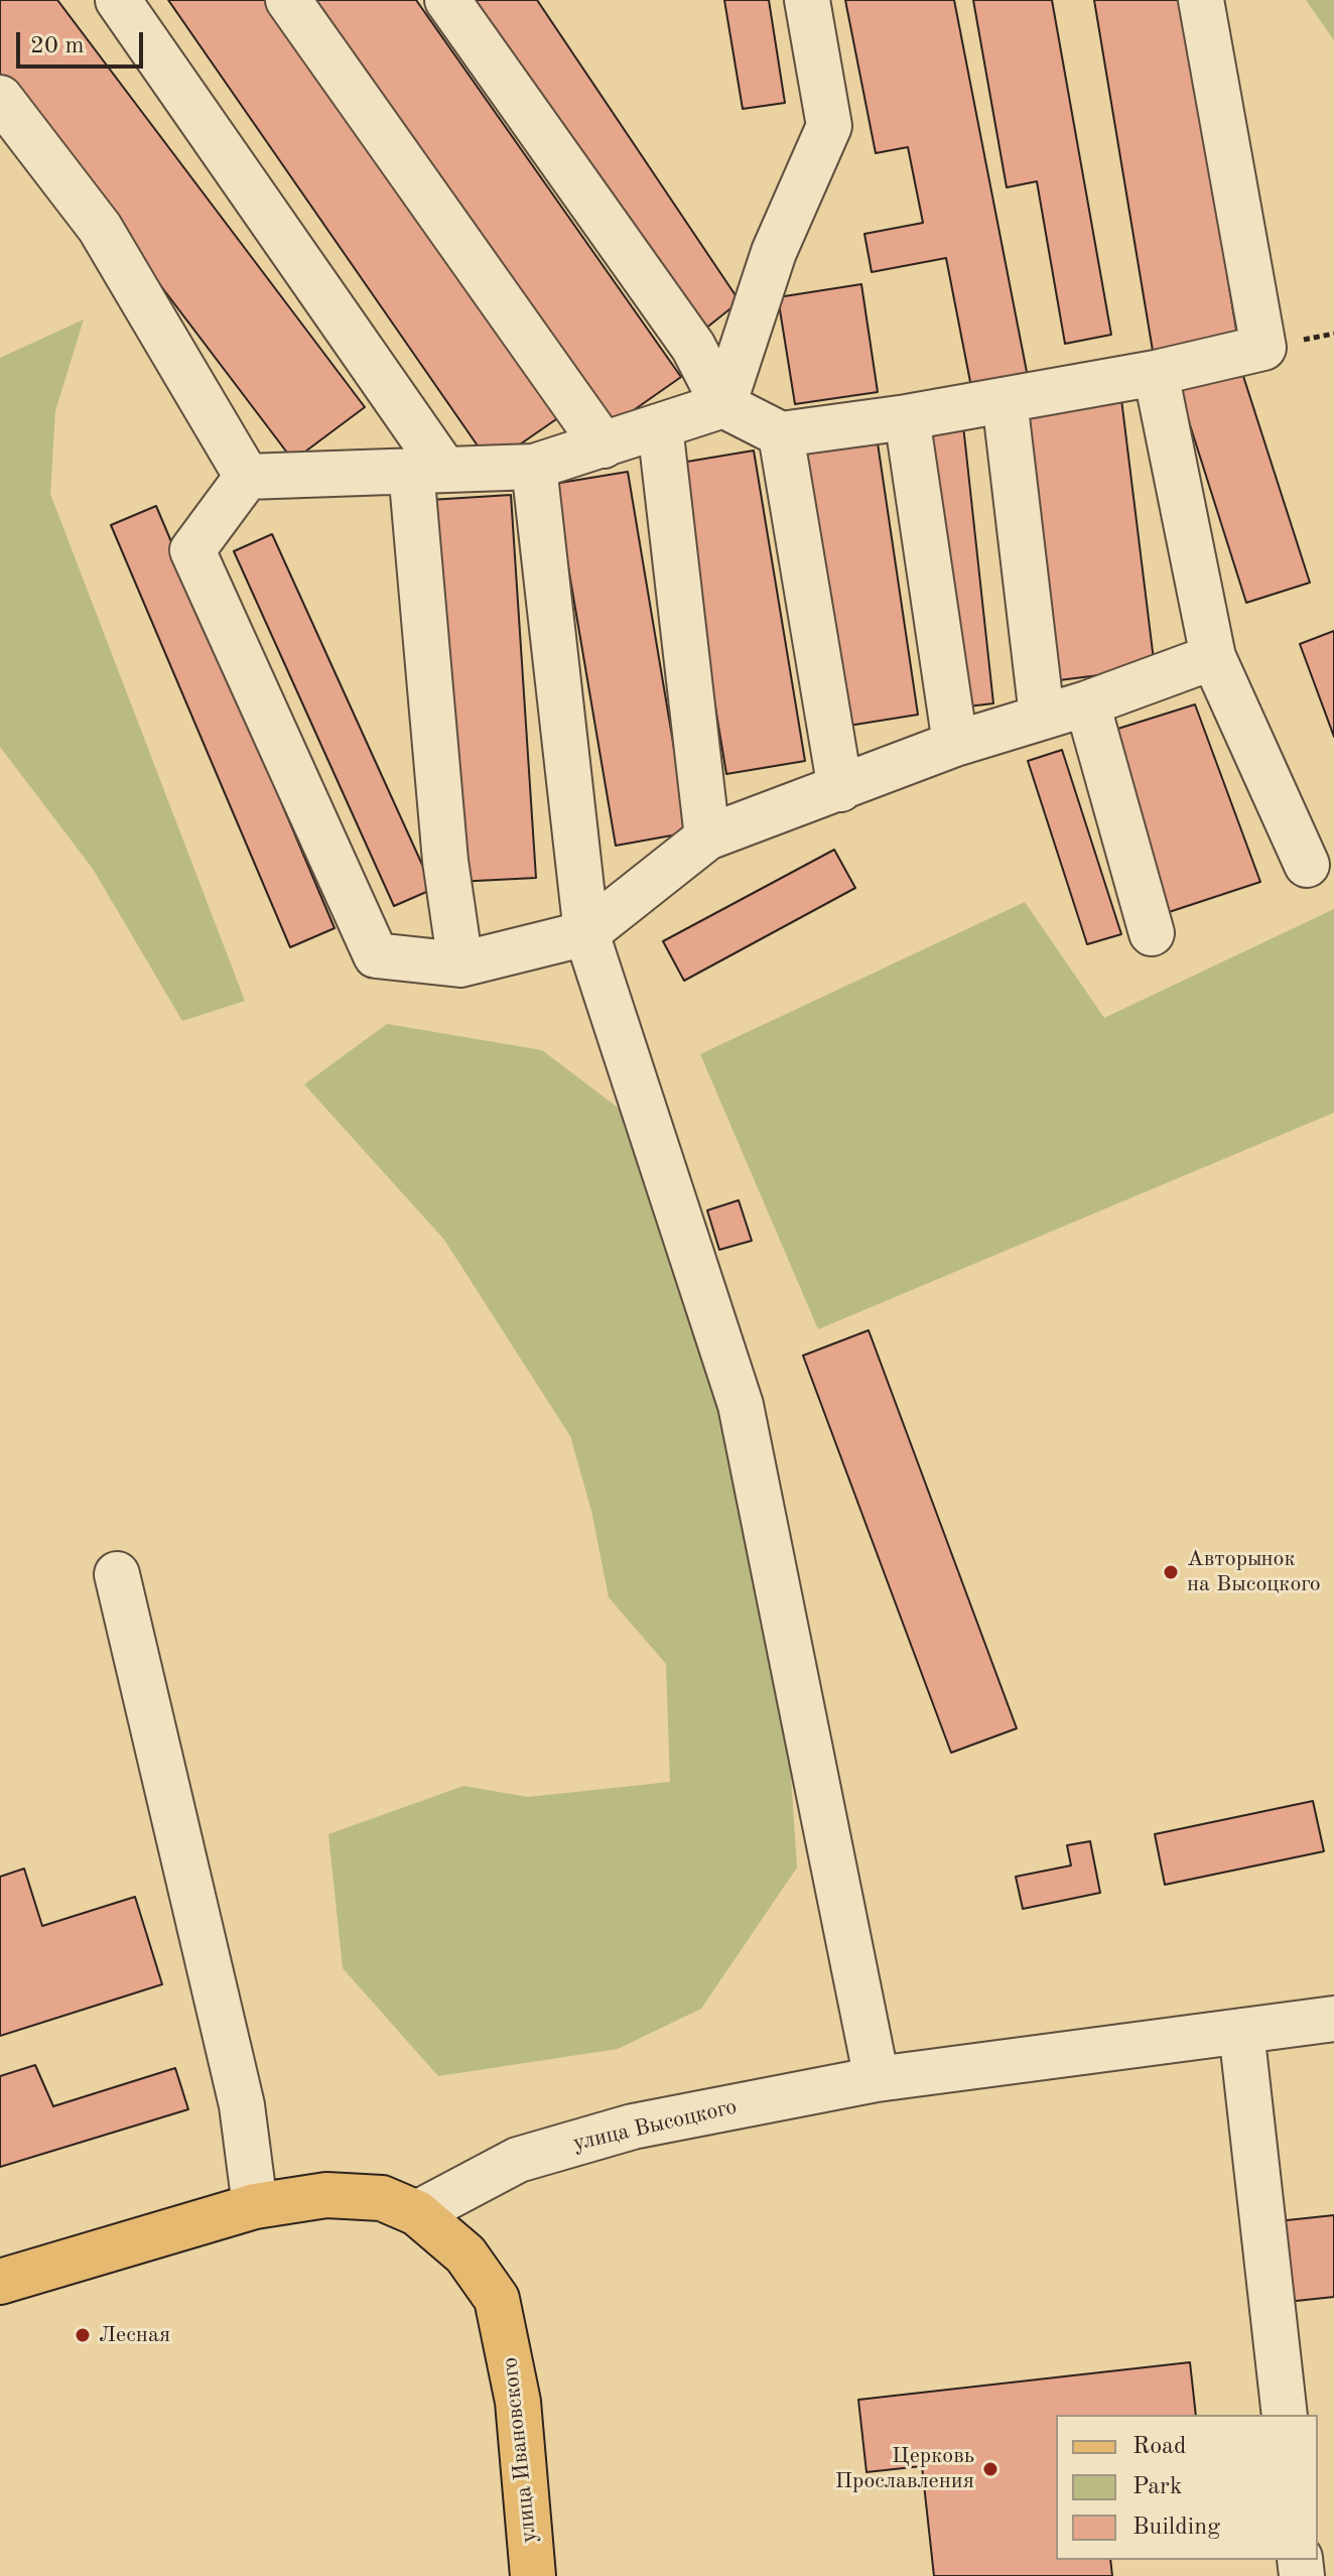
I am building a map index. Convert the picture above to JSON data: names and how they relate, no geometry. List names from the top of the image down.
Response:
{
  "streets": {
    "main road": ["улица Ивановского"],
    "street": ["улица Высоцкого"]
  },
  "crossings": [
    ["улица Высоцкого", "улица Ивановского"]
  ],
  "places": ["Авторынок на Высоцкого", "Лесная", "Церковь Прославления"],
  "legend": ["Road", "Park", "Building"],
  "scale_bar": "20 m"
}
